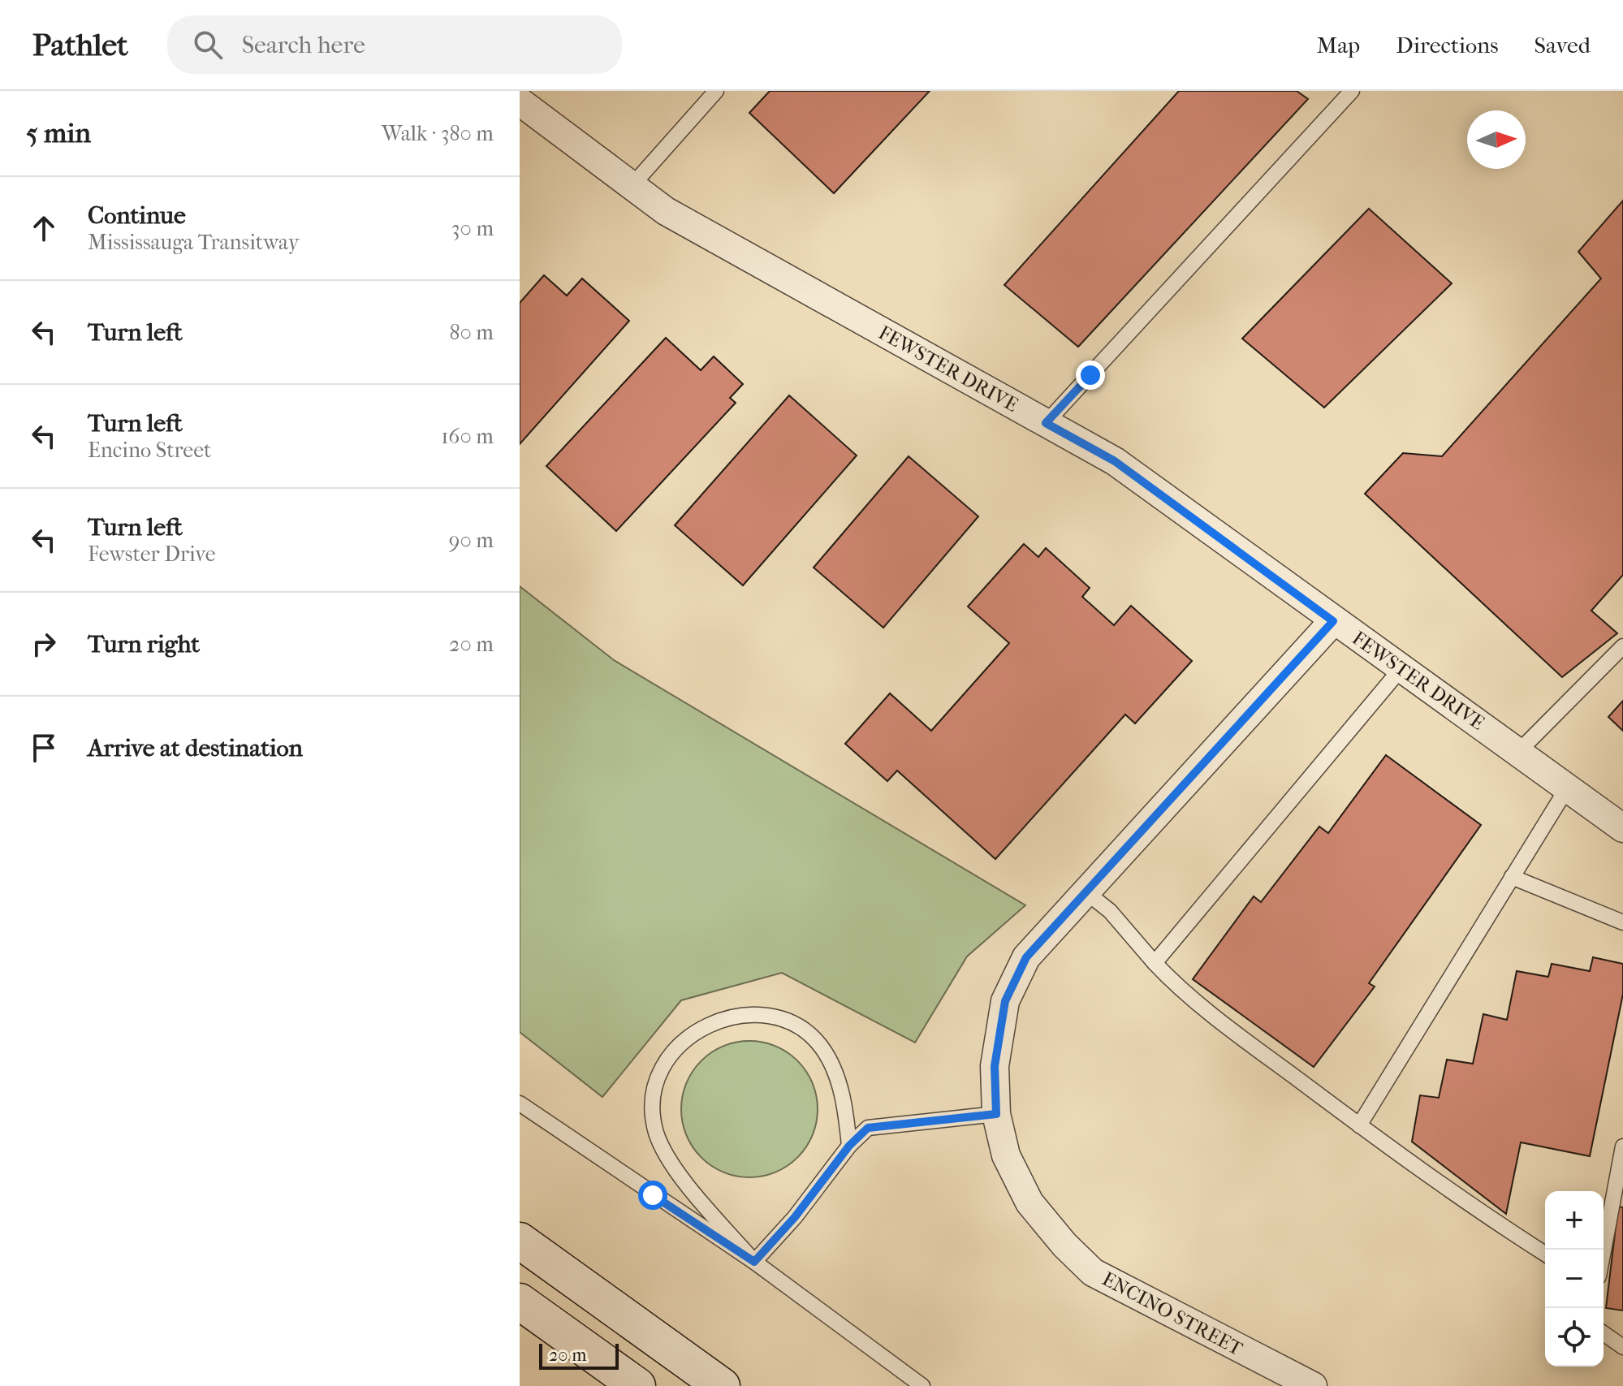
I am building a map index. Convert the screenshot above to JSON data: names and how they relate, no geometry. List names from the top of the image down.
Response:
{
  "streets": {
    "street": ["FEWSTER DRIVE", "ENCINO STREET"]
  },
  "crossings": [
    ["FEWSTER DRIVE", "ENCINO STREET"]
  ],
  "scale_bar": "20 m",
  "north": "right",
  "page": {
    "header": "Pathlet",
    "search": "Search here",
    "nav": ["Map", "Directions", "Saved"],
    "heading": ["5 min", "Walk · 380 m"],
    "list": [
      ["Continue", "Mississauga Transitway", "30 m"],
      ["Turn left", "80 m"],
      ["Turn left", "Encino Street", "160 m"],
      ["Turn left", "Fewster Drive", "90 m"],
      ["Turn right", "20 m"],
      "Arrive at destination"
    ],
    "map_buttons": ["+", "−"],
    "scale": "20 m"
  }
}
